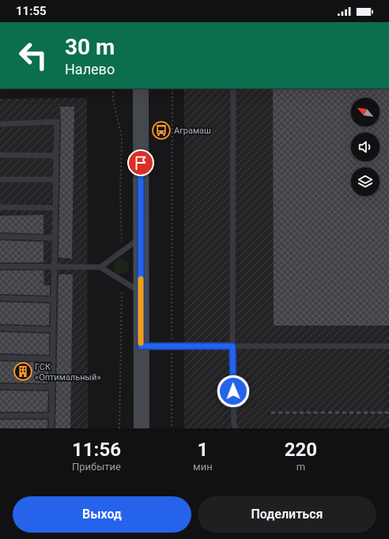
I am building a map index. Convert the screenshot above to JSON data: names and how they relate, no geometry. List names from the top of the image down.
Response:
{
  "places": {
    "bus stop": ["Аграмаш"],
    "building": ["ГСК «Оптимальный»"]
  },
  "north": "top left",
  "page": {
    "status": "11:55",
    "turn": ["30 m", "Налево"],
    "eta": [
      "11:56",
      "Прибытие",
      "1",
      "мин",
      "220",
      "m"
    ],
    "buttons": ["Выход", "Поделиться"]
  }
}
